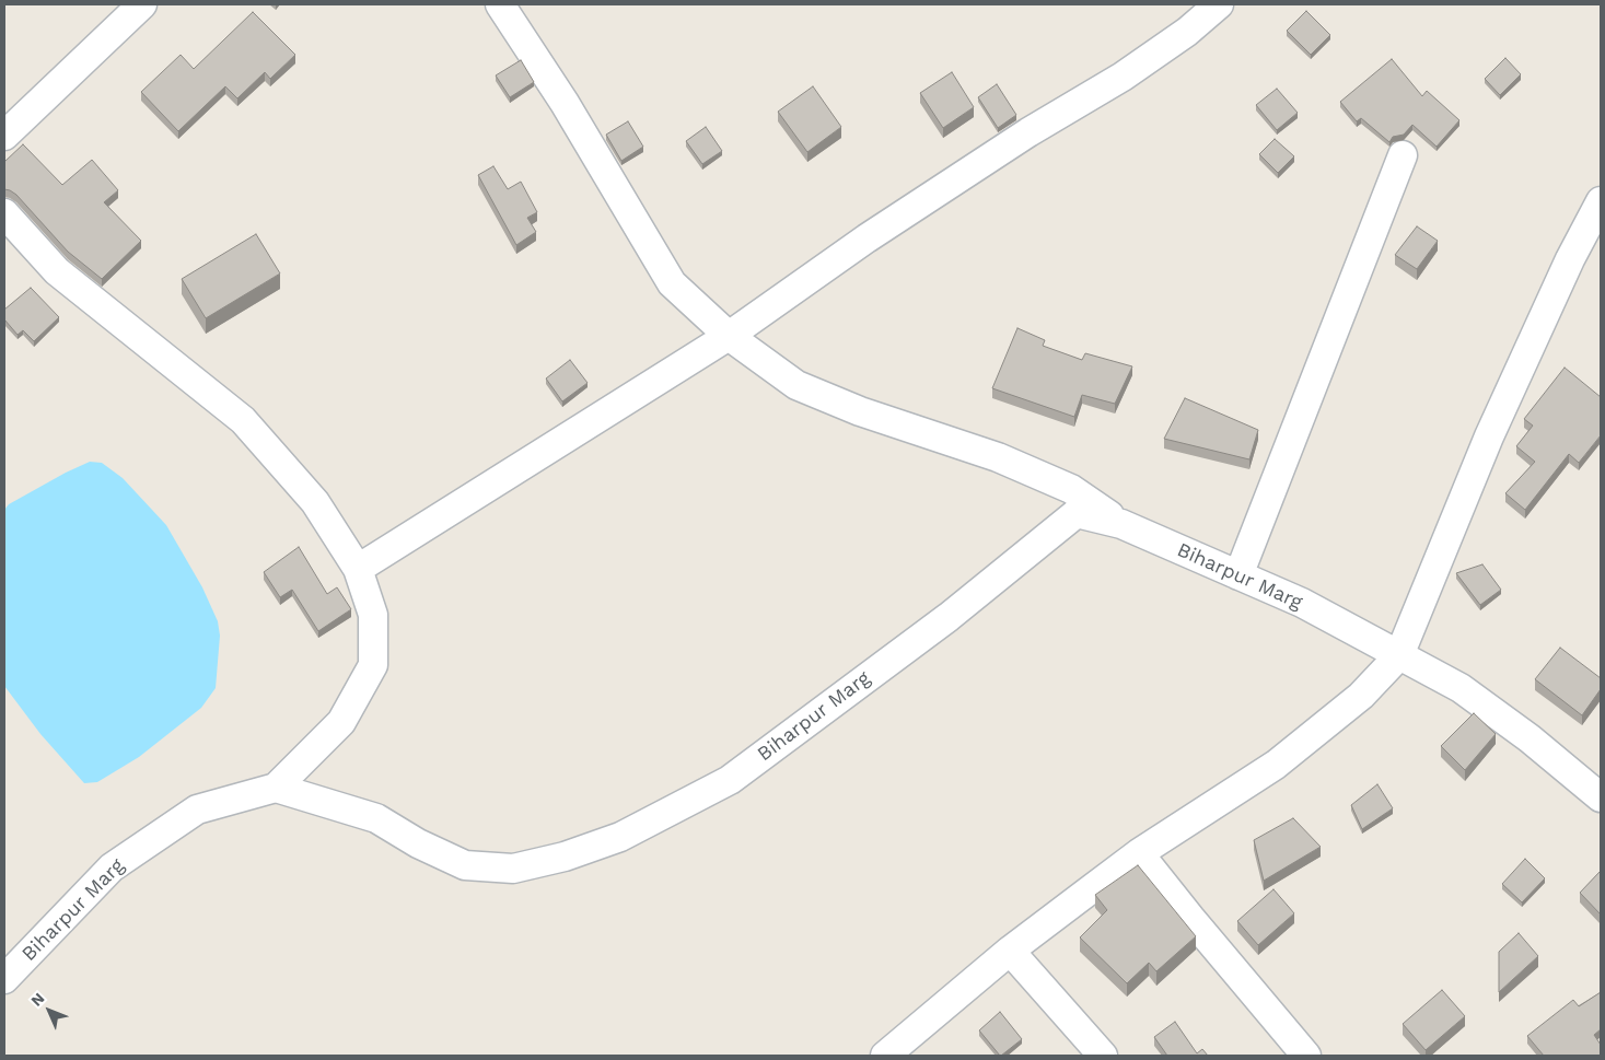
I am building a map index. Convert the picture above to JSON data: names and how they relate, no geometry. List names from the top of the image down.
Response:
{
  "streets": {
    "street": ["Biharpur Marg"]
  },
  "north": "top left"
}
